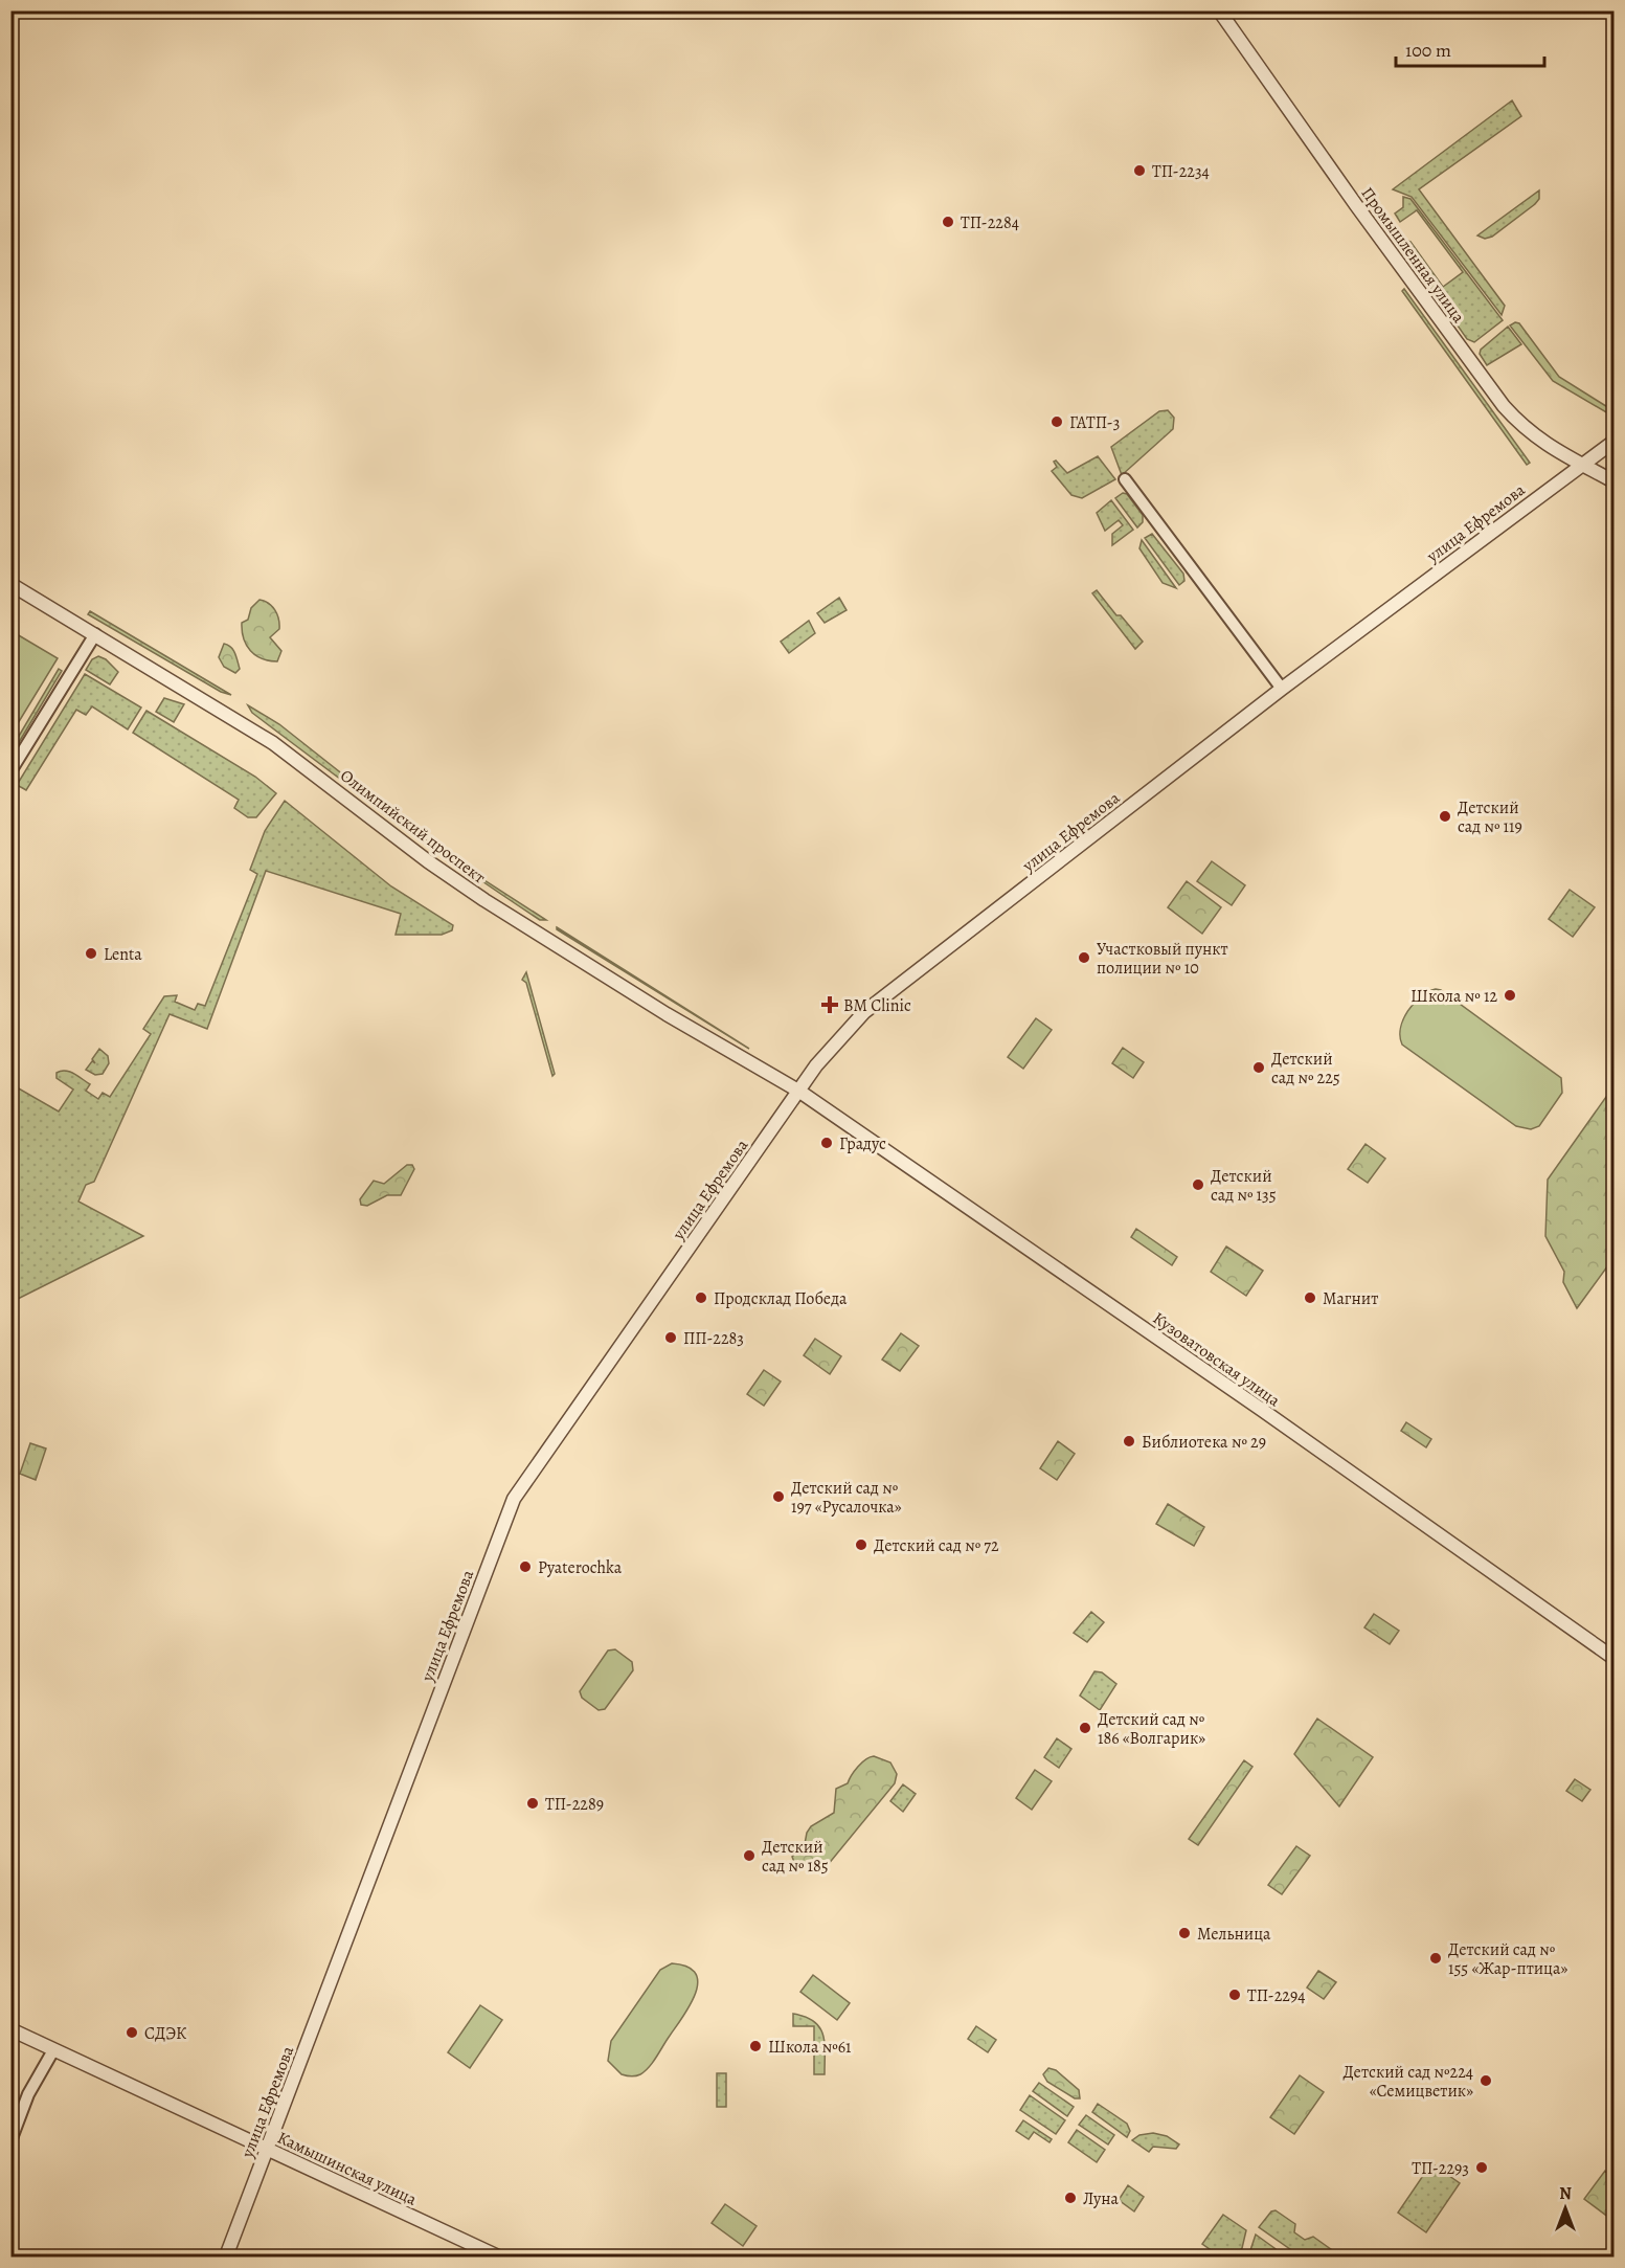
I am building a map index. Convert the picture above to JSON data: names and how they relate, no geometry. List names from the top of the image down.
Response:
{
  "streets": {
    "street": [
      "Промышленная улица",
      "улица Ефремова",
      "Олимпийский проспект",
      "Кузоватовская улица",
      "Камышинская улица"
    ]
  },
  "crossings": [
    ["Промышленная улица", "улица Ефремова"],
    ["улица Ефремова", "Олимпийский проспект"],
    ["улица Ефремова", "Кузоватовская улица"],
    ["улица Ефремова", "Камышинская улица"],
    ["Олимпийский проспект", "Кузоватовская улица"]
  ],
  "places": {
    "other": [
      "ТП-2234",
      "ТП-2284",
      "ГАТП-3",
      "Детский сад № 119",
      "Lenta",
      "Участковый пункт полиции № 10",
      "Школа № 12",
      "Детский сад № 225",
      "Градус",
      "Детский сад № 135",
      "Продсклад Победа",
      "Магнит",
      "ПП-2283",
      "Библиотека № 29",
      "Детский сад № 197 «Русалочка»",
      "Детский сад № 72",
      "Pyaterochka",
      "Детский сад № 186 «Волгарик»",
      "ТП-2289",
      "Детский сад № 185",
      "Мельница",
      "Детский сад № 155 «Жар-птица»",
      "ТП-2294",
      "СДЭК",
      "Школа №61",
      "Детский сад №224 «Семицветик»",
      "ТП-2293",
      "Луна"
    ],
    "health": ["BM Clinic"]
  },
  "scale_bar": "100 m",
  "north": "top"
}
